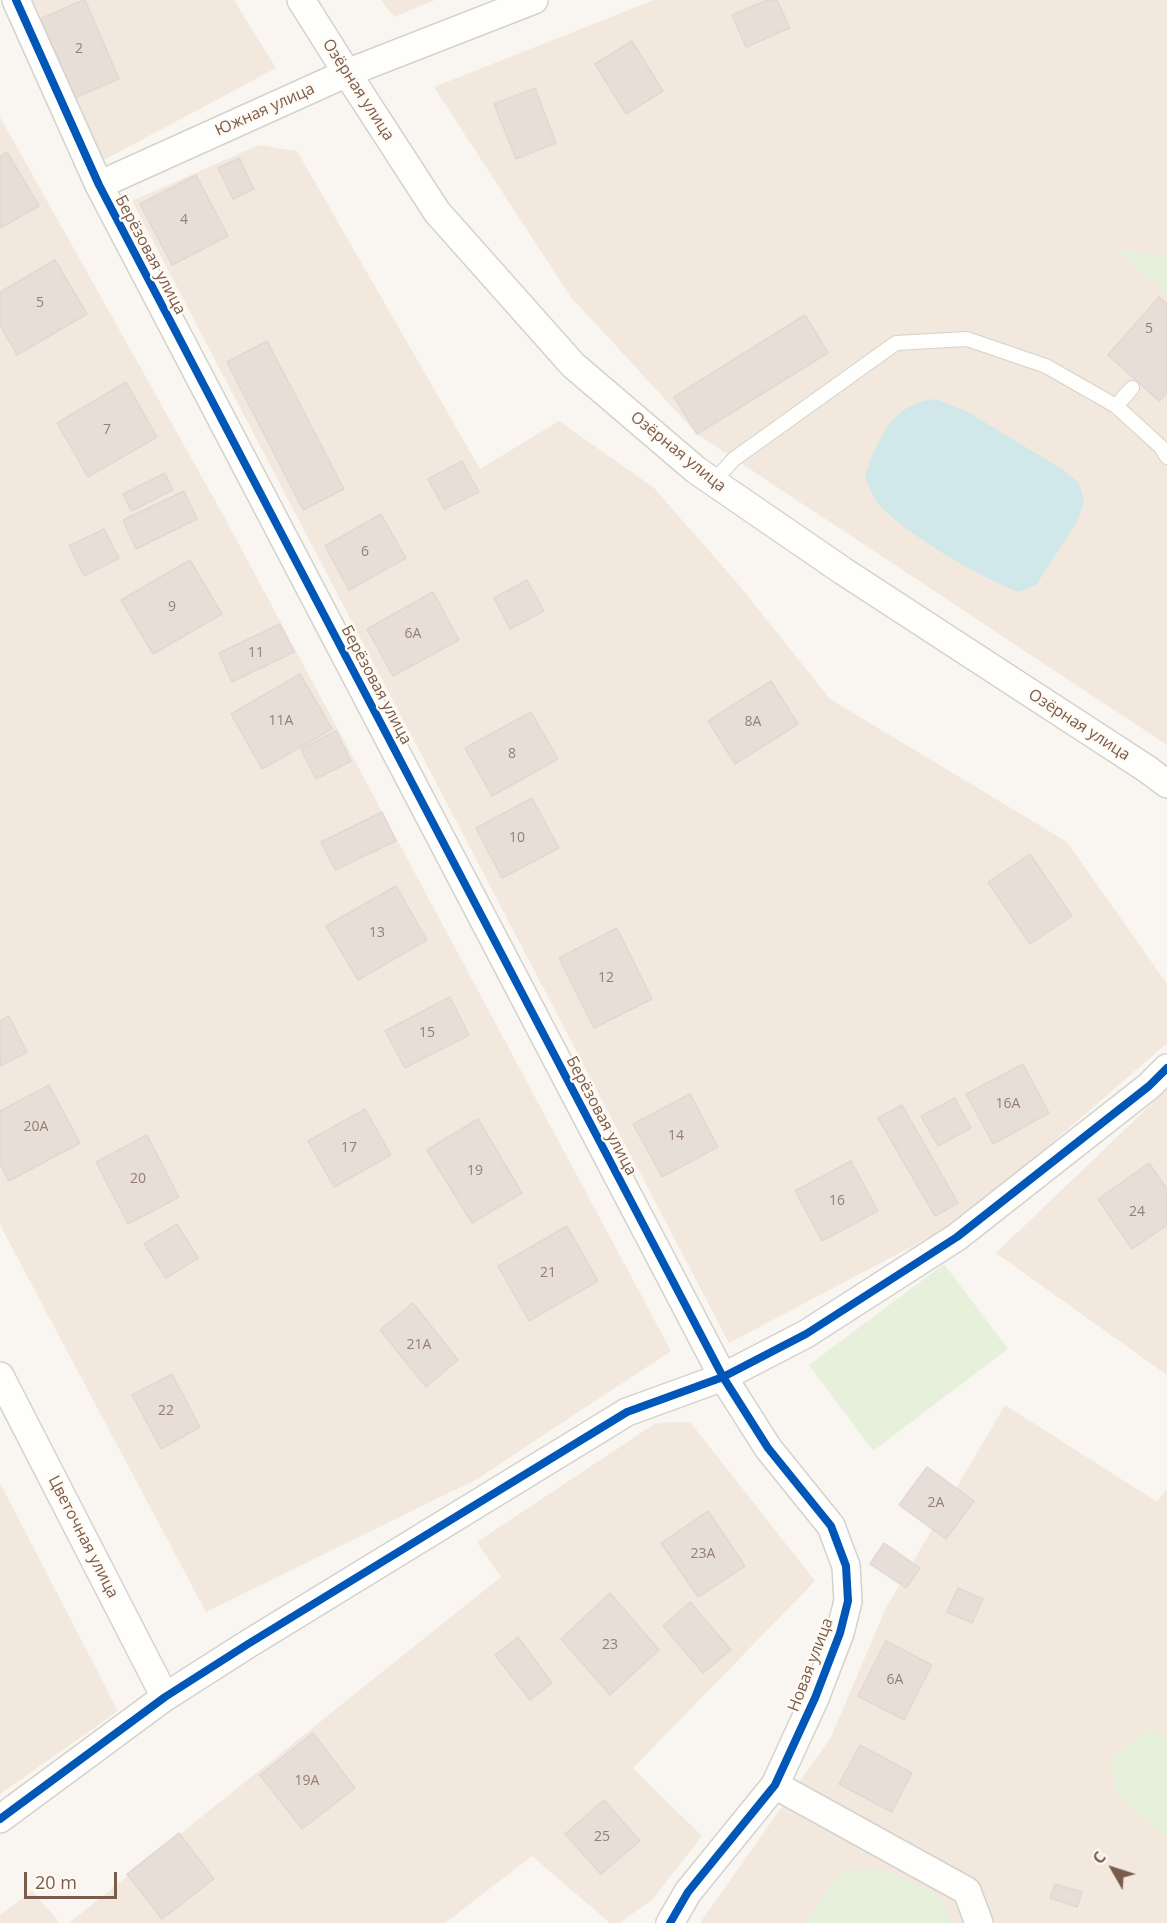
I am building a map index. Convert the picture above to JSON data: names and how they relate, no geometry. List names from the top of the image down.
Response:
{
  "streets": {
    "street": [
      "Озёрная улица",
      "Южная улица",
      "Берёзовая улица",
      "Цветочная улица",
      "Новая улица"
    ]
  },
  "crossings": [
    ["Озёрная улица", "Южная улица"],
    ["Южная улица", "Берёзовая улица"],
    ["Берёзовая улица", "Новая улица"]
  ],
  "house_numbers": [
    "2",
    "4",
    "5",
    "5",
    "7",
    "6",
    "9",
    "6А",
    "11",
    "11А",
    "8А",
    "8",
    "10",
    "13",
    "12",
    "15",
    "16А",
    "20А",
    "14",
    "17",
    "19",
    "20",
    "16",
    "24",
    "21",
    "21А",
    "22",
    "2А",
    "23А",
    "23",
    "6А",
    "19А",
    "25"
  ],
  "scale_bar": "20 m",
  "north": "top left"
}
